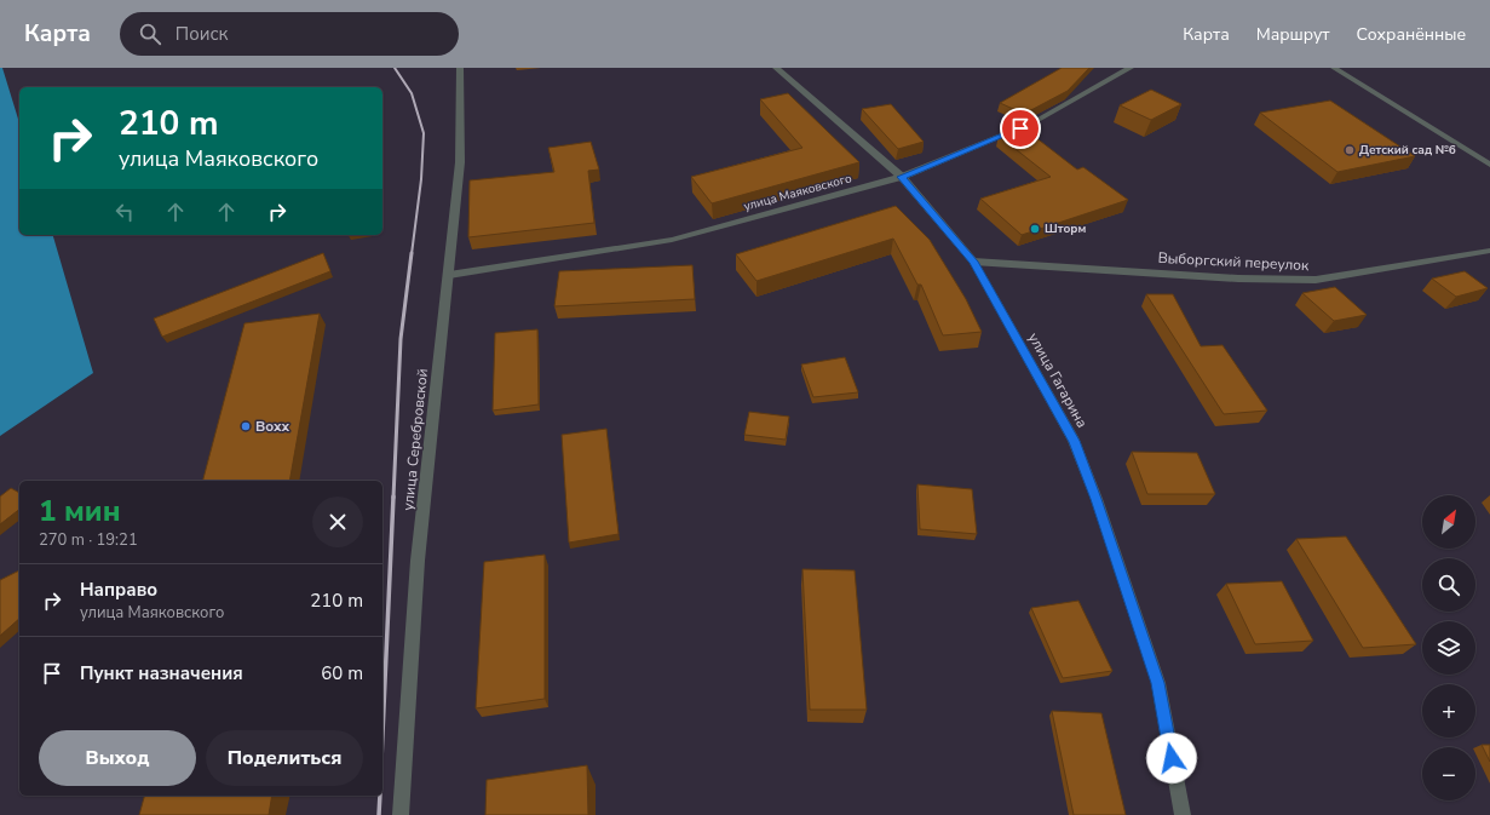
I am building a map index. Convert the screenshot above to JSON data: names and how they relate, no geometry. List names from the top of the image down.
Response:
{
  "streets": {
    "street": [
      "улица Маяковского",
      "Выборгский переулок",
      "улица Гагарина",
      "улица Серебровской"
    ]
  },
  "crossings": [
    ["улица Маяковского", "улица Гагарина"],
    ["улица Маяковского", "улица Серебровской"],
    ["Выборгский переулок", "улица Гагарина"]
  ],
  "places": ["Детский сад №6", "Шторм", "Boxx"],
  "north": "top right",
  "page": {
    "header": "Карта",
    "search": "Поиск",
    "nav": ["Карта", "Маршрут", "Сохранённые"],
    "turn": ["210 m", "улица Маяковского"],
    "heading": ["1 мин", "270 m · 19:21"],
    "map_buttons": ["+", "−"],
    "list": [
      {
        "name": "Направо",
        "note": "улица Маяковского",
        "value": "210 m"
      },
      {
        "name": "Пункт назначения",
        "value": "60 m"
      }
    ],
    "buttons": ["Выход", "Поделиться"]
  }
}
